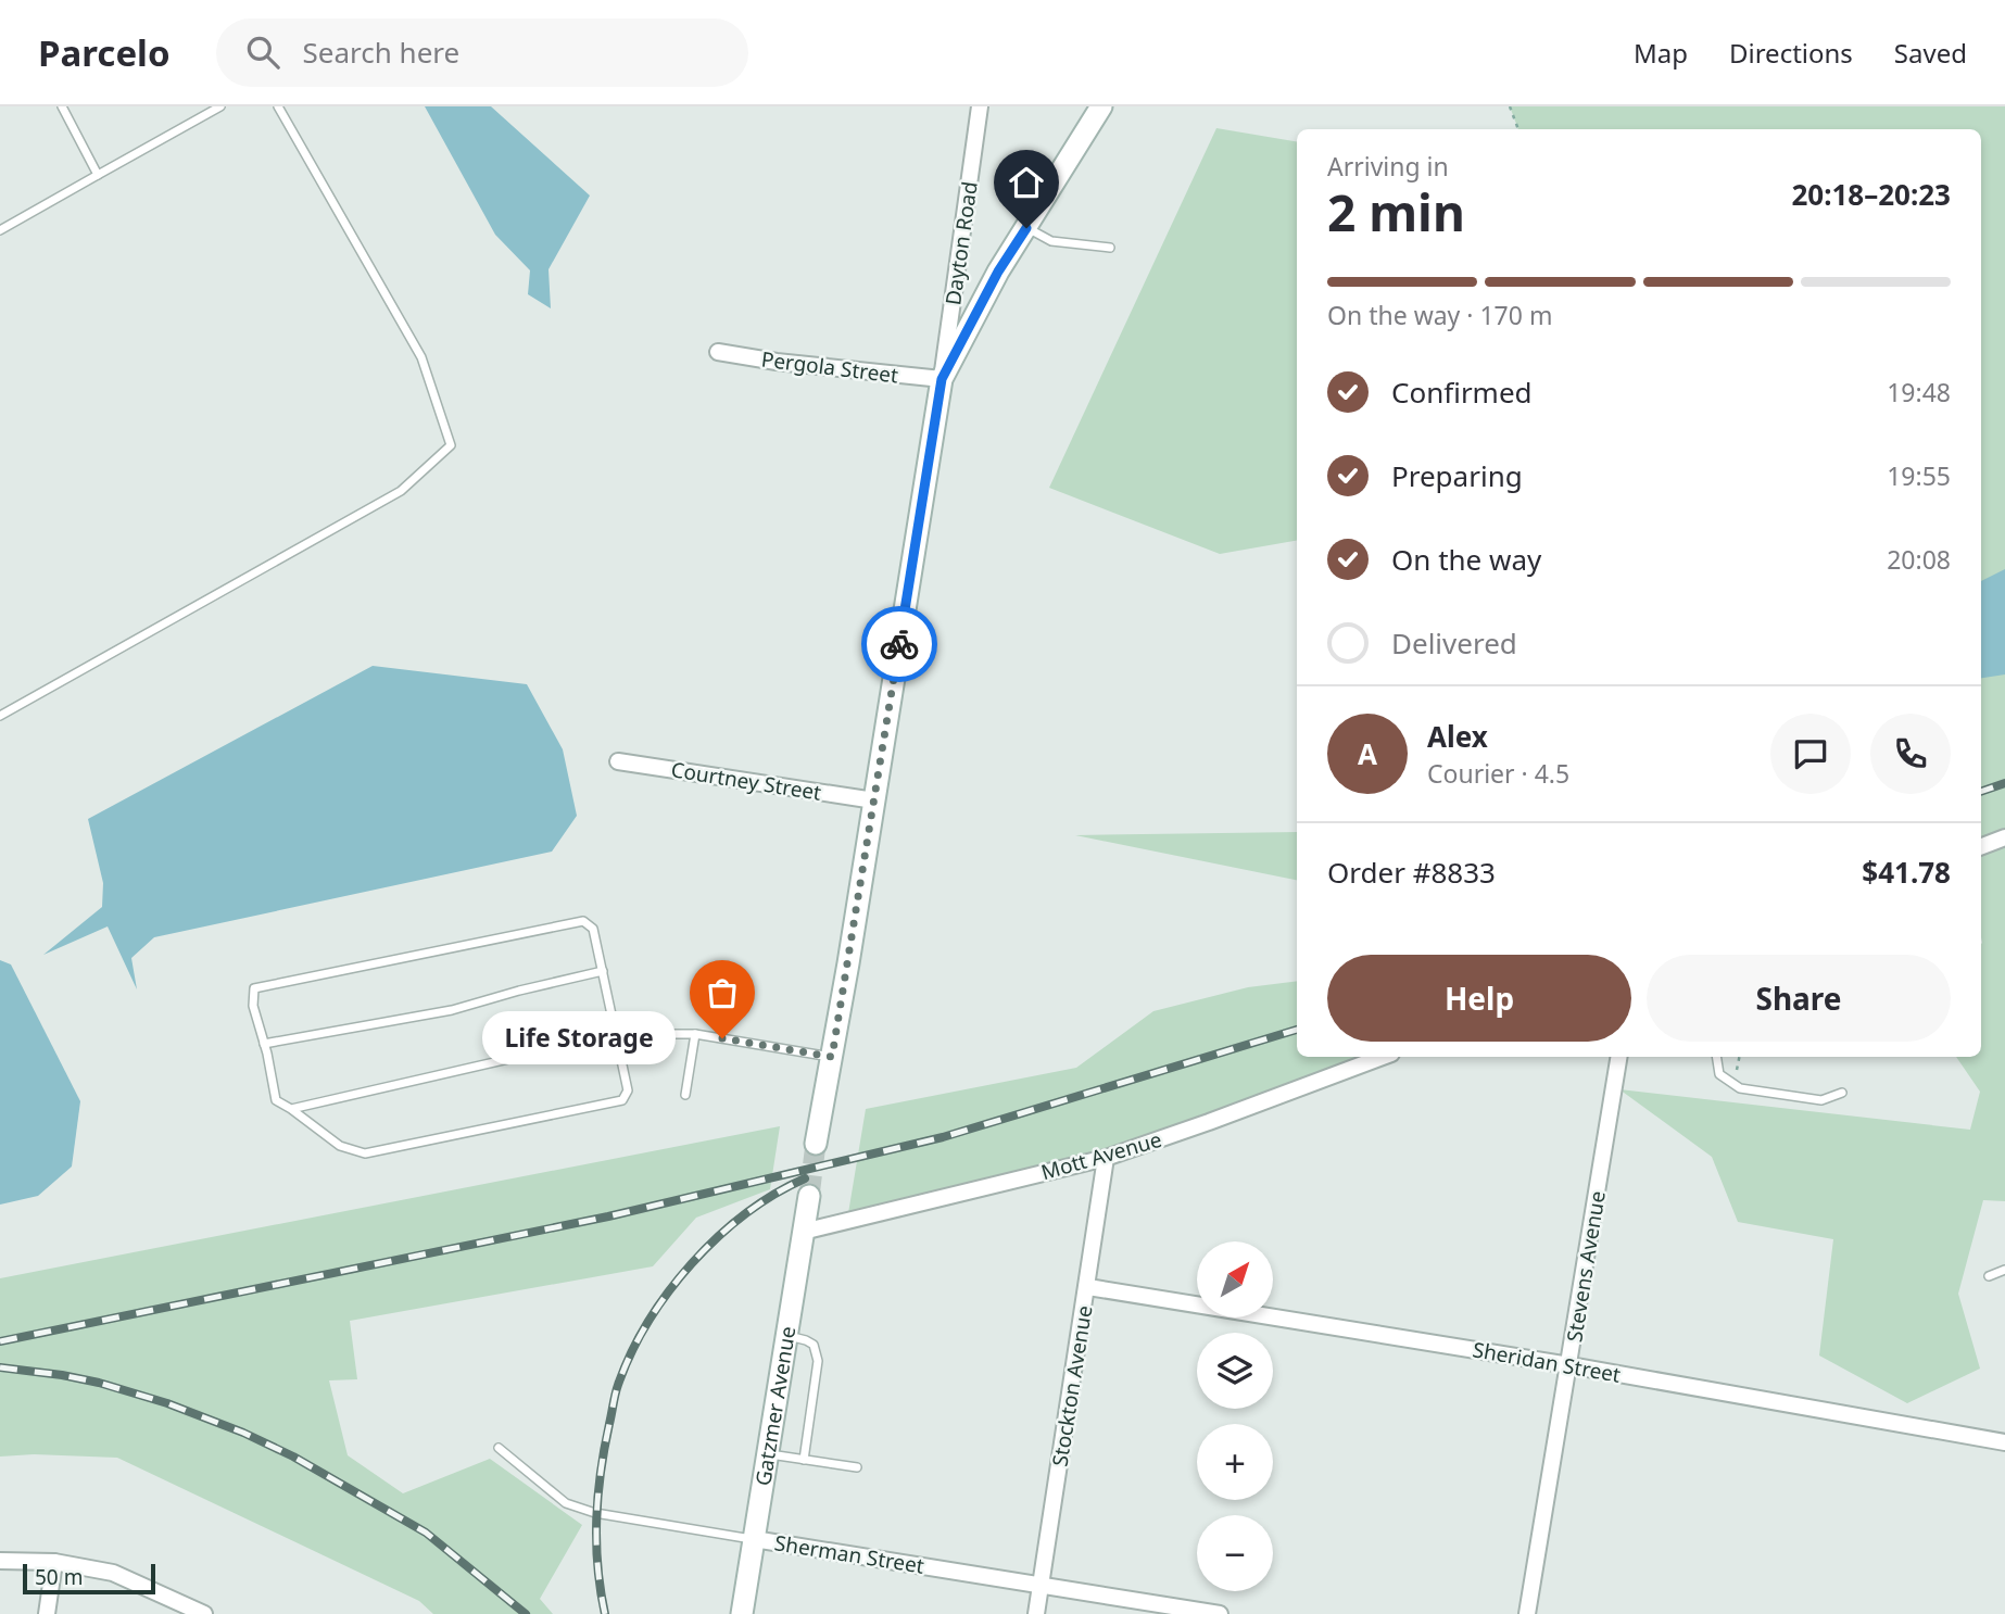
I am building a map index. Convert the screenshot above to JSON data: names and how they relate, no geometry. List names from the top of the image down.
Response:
{
  "streets": {
    "street": [
      "Dayton Road",
      "Pergola Street",
      "Courtney Street",
      "Mott Avenue",
      "Stevens Avenue",
      "Sheridan Street",
      "Stockton Avenue",
      "Gatzmer Avenue",
      "Sherman Street"
    ]
  },
  "crossings": [
    ["Dayton Road", "Pergola Street"],
    ["Mott Avenue", "Stockton Avenue"],
    ["Mott Avenue", "Gatzmer Avenue"],
    ["Stevens Avenue", "Sheridan Street"],
    ["Sheridan Street", "Stockton Avenue"],
    ["Stockton Avenue", "Sherman Street"],
    ["Gatzmer Avenue", "Sherman Street"]
  ],
  "places": ["Life Storage"],
  "scale_bar": "50 m",
  "north": "top right",
  "page": {
    "header": "Parcelo",
    "search": "Search here",
    "nav": ["Map", "Directions", "Saved"],
    "heading": ["2 min", "Arriving in", "20:18–20:23"],
    "panel": [
      "Alex",
      "Courier · 4.5",
      "Order #8833",
      "$41.78"
    ],
    "bar": "On the way · 170 m",
    "list": [
      ["Confirmed", "19:48"],
      ["Preparing", "19:55"],
      ["On the way", "20:08"],
      "Delivered"
    ],
    "round": "A",
    "buttons": ["Help", "Share"],
    "bubble": "Life Storage",
    "map_buttons": ["+", "−"],
    "scale": "50 m"
  }
}
